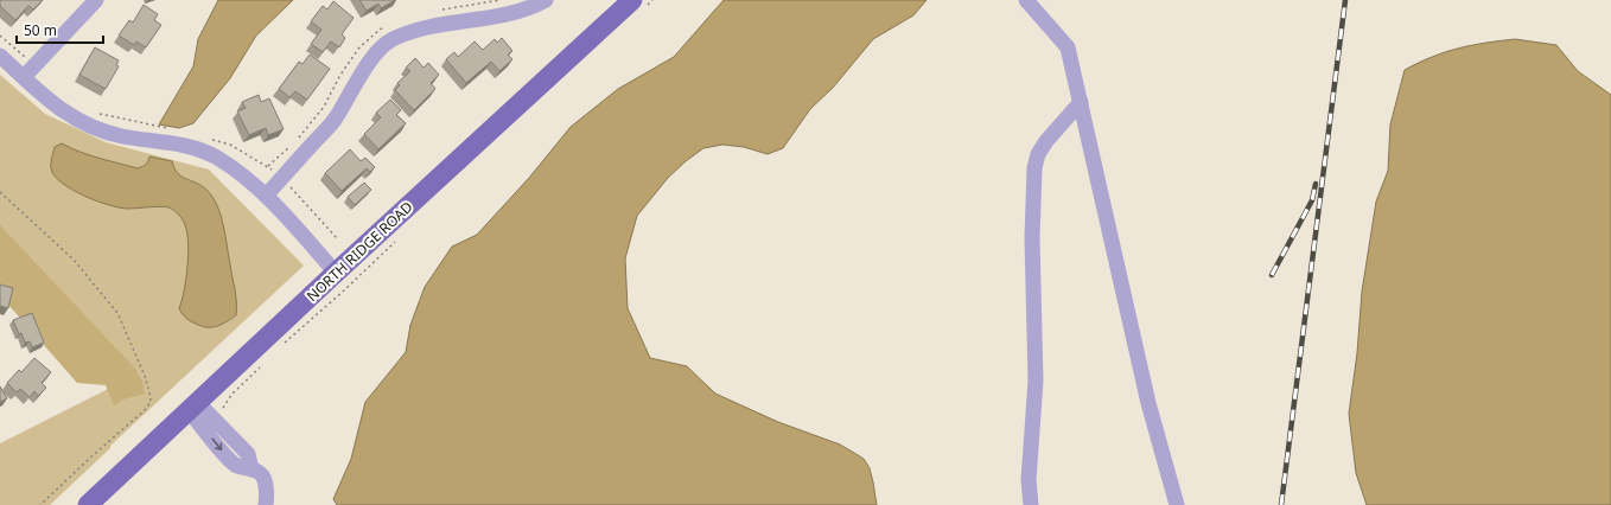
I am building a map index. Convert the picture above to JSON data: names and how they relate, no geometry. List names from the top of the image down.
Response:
{
  "streets": {
    "main road": ["NORTH RIDGE ROAD"]
  },
  "scale_bar": "50 m"
}
